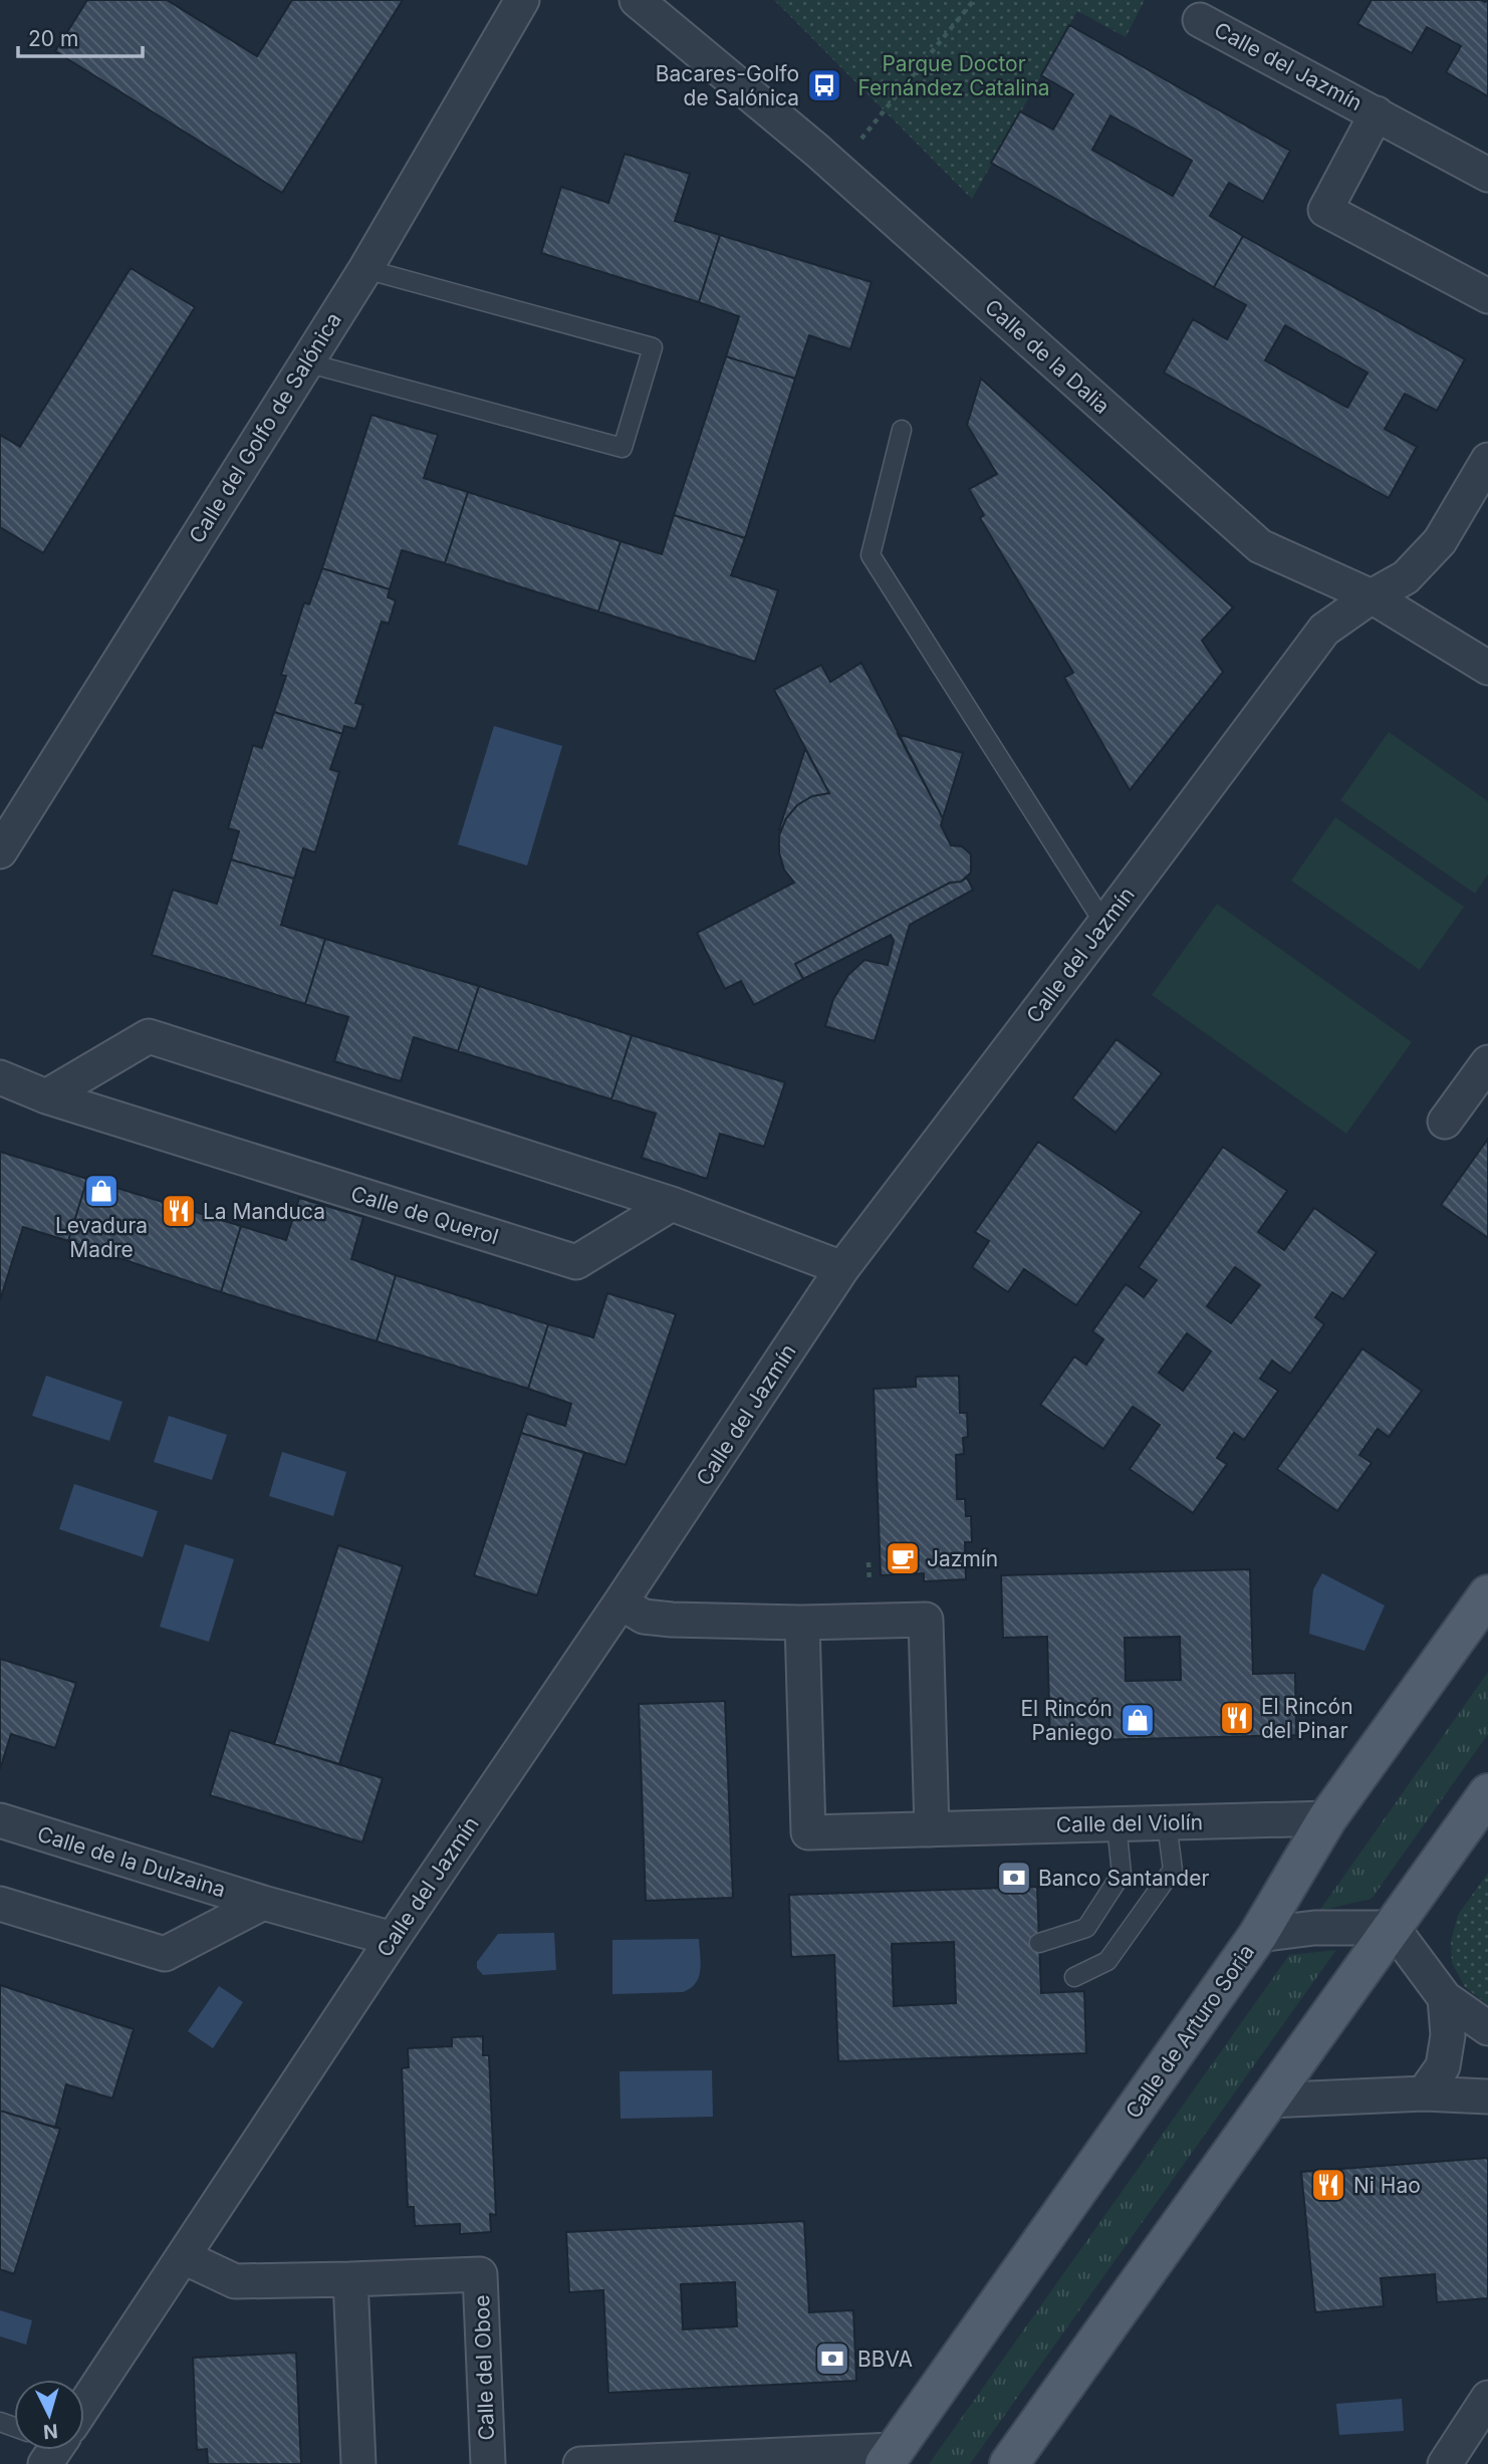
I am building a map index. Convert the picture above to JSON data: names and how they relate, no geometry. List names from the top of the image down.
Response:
{
  "streets": {
    "main road": ["Calle de Arturo Soria"],
    "street": [
      "Calle del Jazmín",
      "Calle de la Dalia",
      "Calle del Golfo de Salónica",
      "Calle de Querol",
      "Calle del Violín",
      "Calle de la Dulzaina",
      "Calle del Oboe"
    ]
  },
  "crossings": [
    ["Calle del Jazmín", "Calle de la Dalia"],
    ["Calle del Jazmín", "Calle de la Dulzaina"],
    ["Calle del Jazmín", "Calle del Oboe"],
    ["Calle del Violín", "Calle de Arturo Soria"]
  ],
  "parks": ["Parque Doctor Fernández Catalina"],
  "places": {
    "bus stop": ["Bacares-Golfo de Salónica"],
    "shop": ["Levadura Madre", "El Rincón Paniego"],
    "restaurant": ["La Manduca", "El Rincón del Pinar", "Ni Hao"],
    "cafe": ["Jazmín"],
    "bank": ["Banco Santander", "BBVA"]
  },
  "scale_bar": "20 m",
  "north": "bottom"
}
